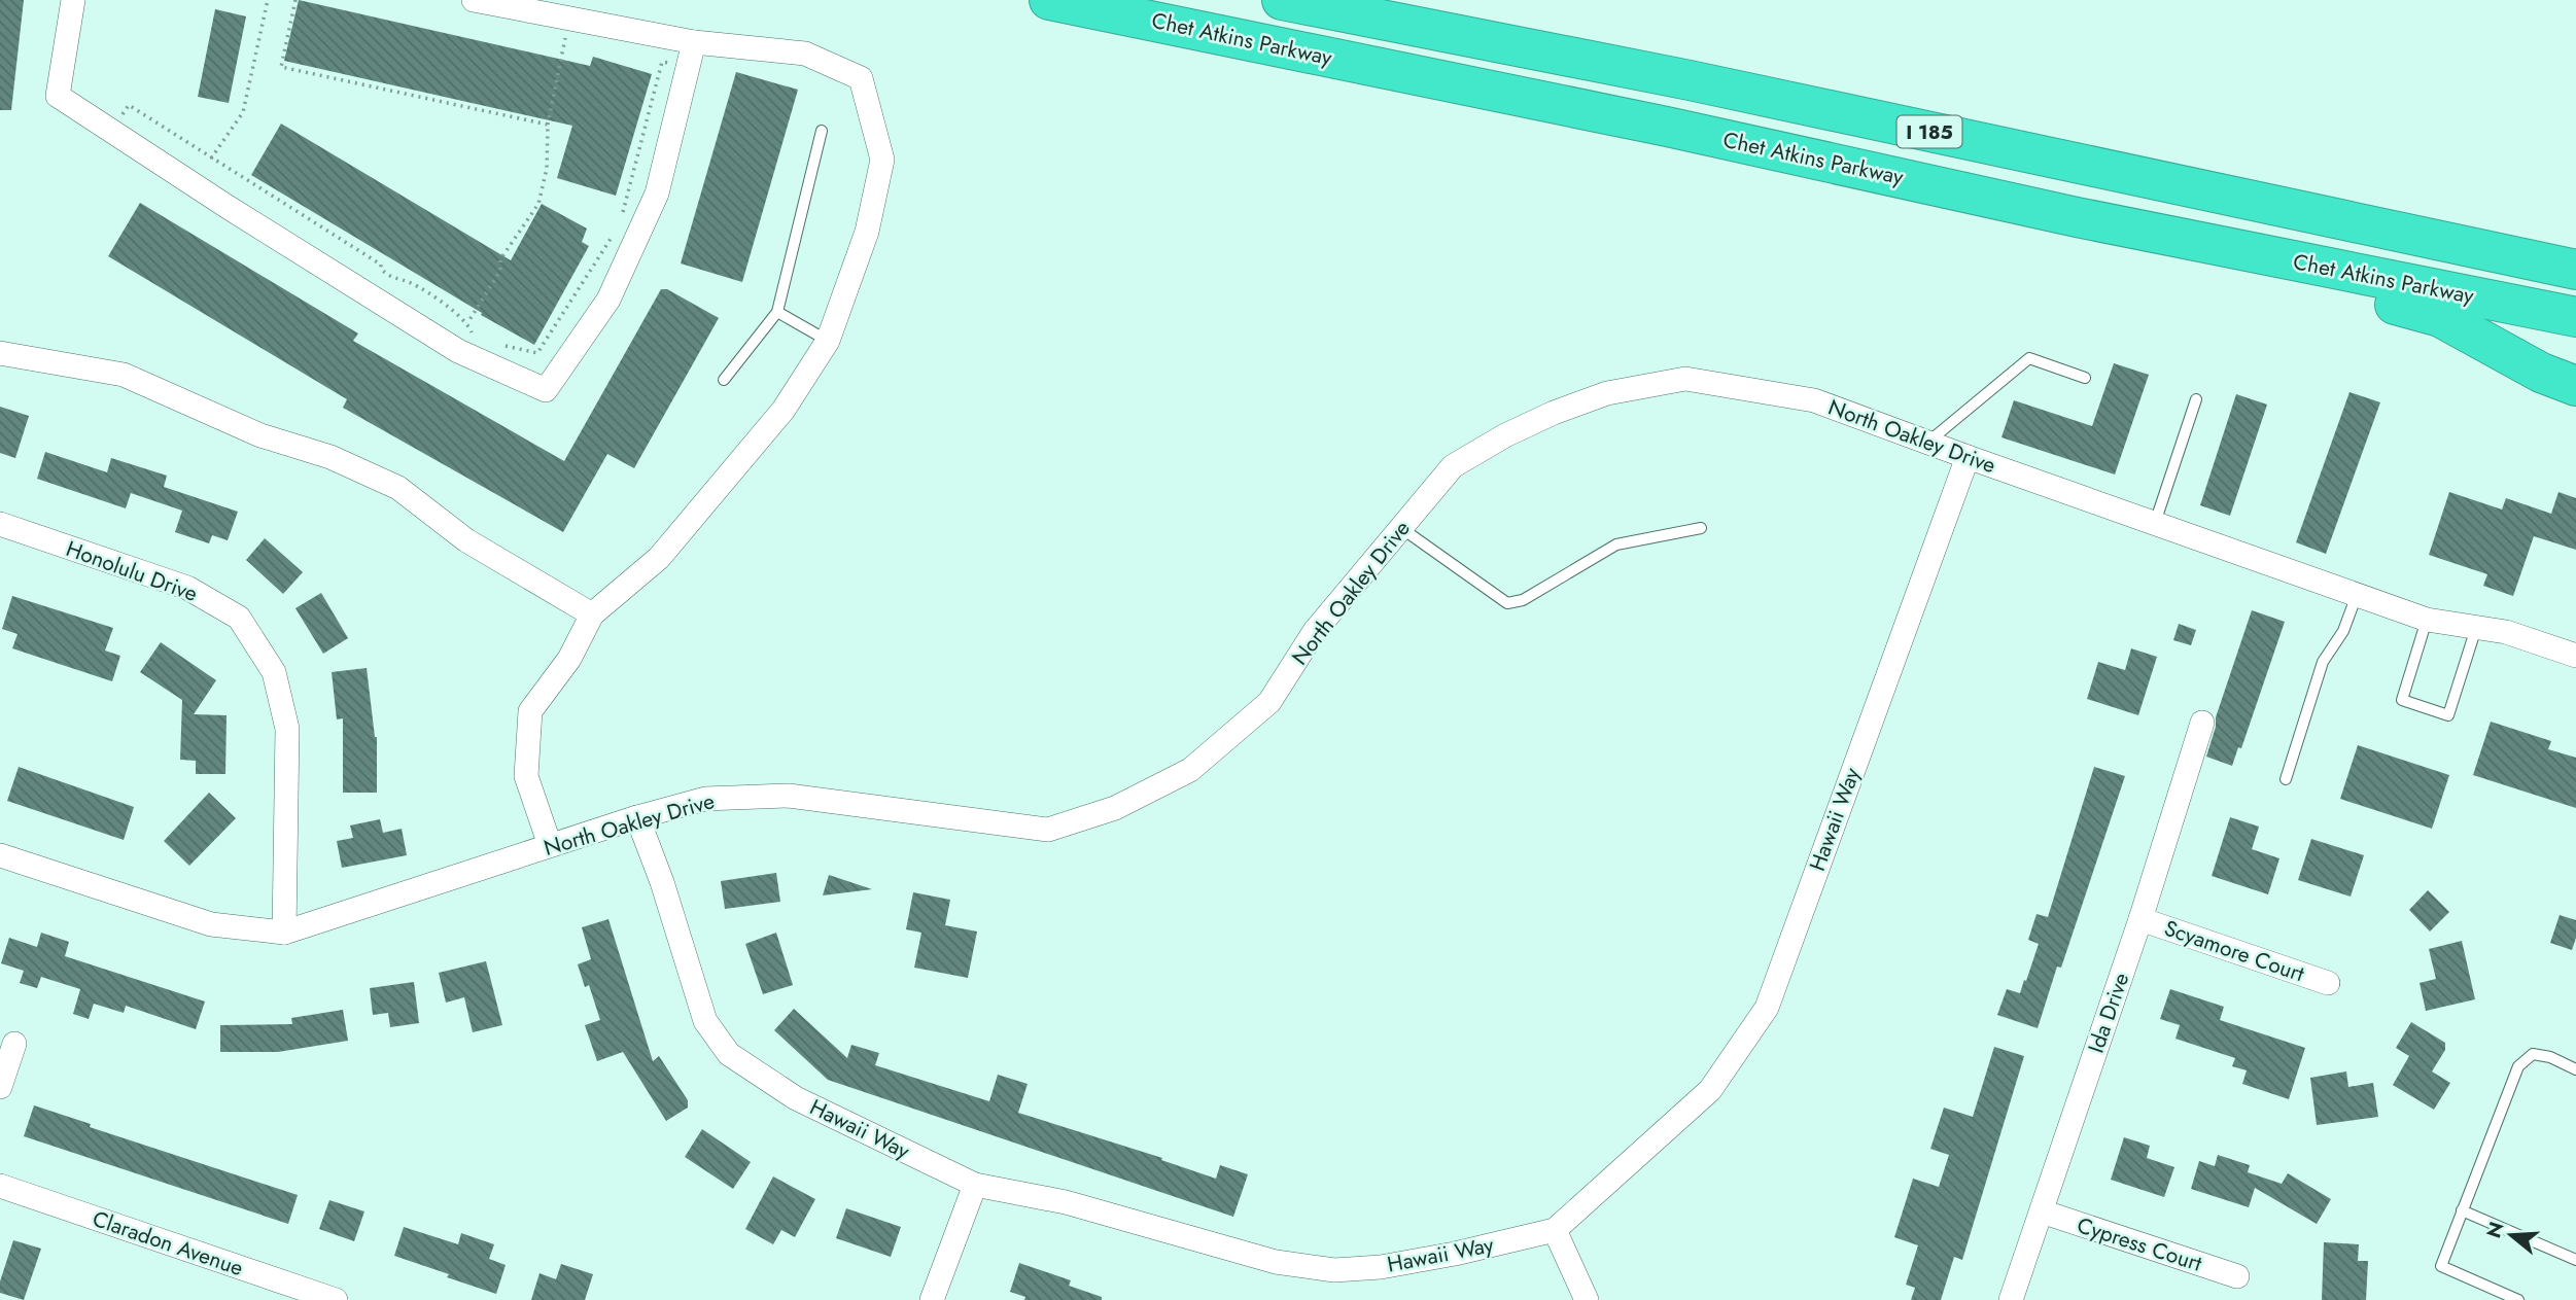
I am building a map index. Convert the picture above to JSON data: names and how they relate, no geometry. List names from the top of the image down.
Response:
{
  "streets": {
    "highway": ["Chet Atkins Parkway", "I 185"],
    "street": [
      "North Oakley Drive",
      "Honolulu Drive",
      "Hawaii Way",
      "Scyamore Court",
      "Ida Drive",
      "Claradon Avenue",
      "Cypress Court"
    ]
  },
  "crossings": [
    ["North Oakley Drive", "Honolulu Drive"],
    ["North Oakley Drive", "Hawaii Way"],
    ["Scyamore Court", "Ida Drive"],
    ["Ida Drive", "Cypress Court"]
  ],
  "north": "left"
}
